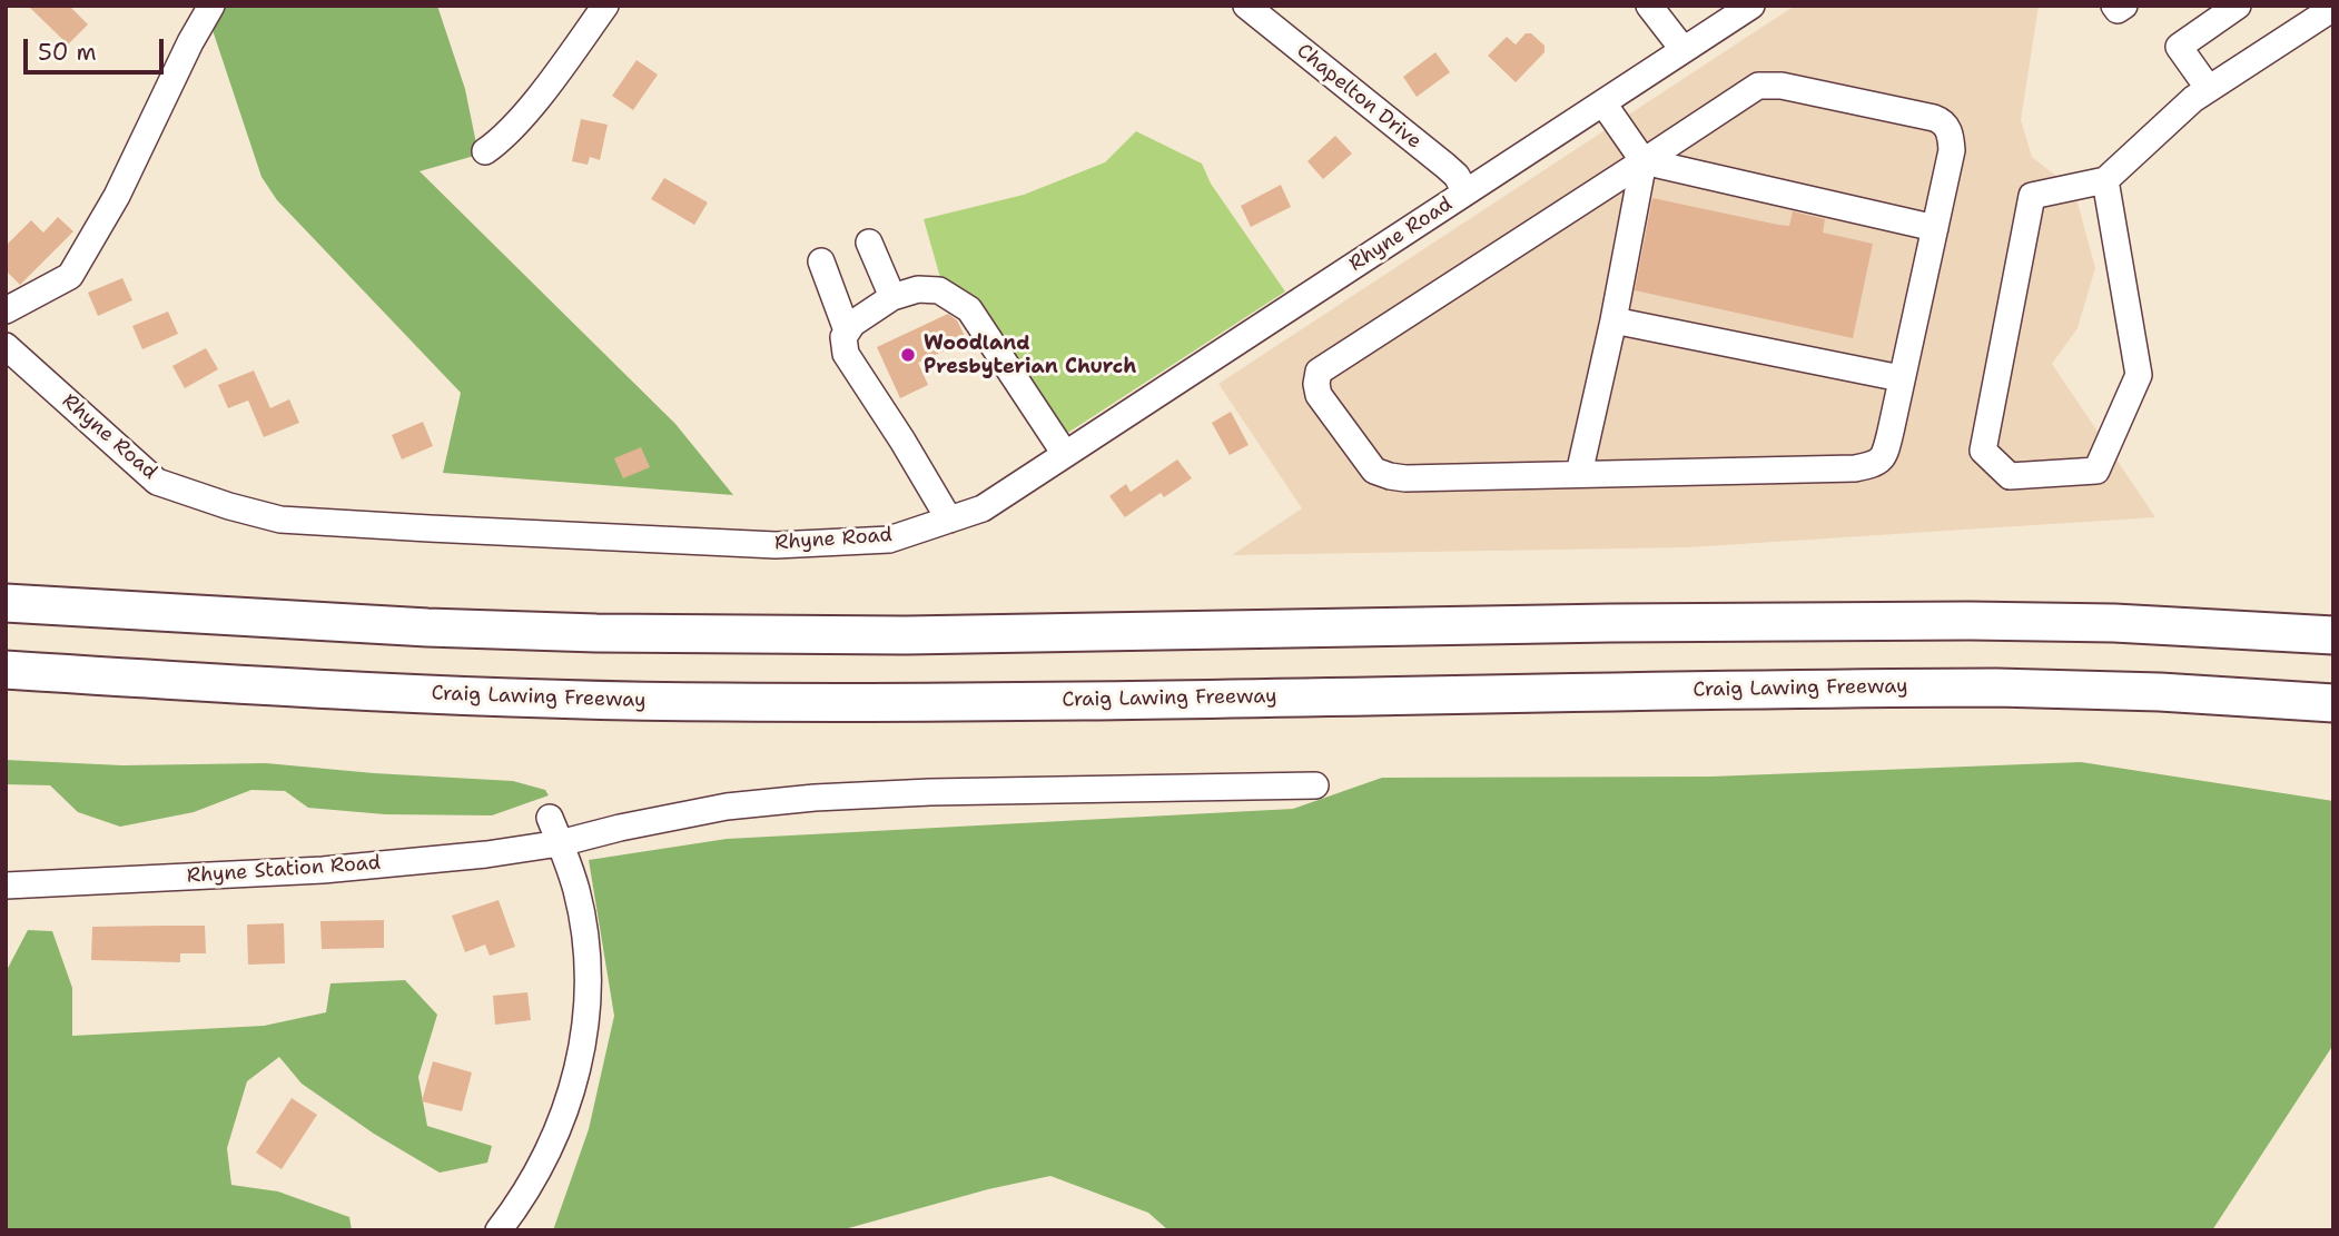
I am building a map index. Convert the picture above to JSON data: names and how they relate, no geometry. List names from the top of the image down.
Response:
{
  "streets": {
    "highway": ["Craig Lawing Freeway"],
    "street": ["Chapelton Drive", "Rhyne Road", "Rhyne Station Road"]
  },
  "crossings": [
    ["Chapelton Drive", "Rhyne Road"]
  ],
  "places": ["Woodland Presbyterian Church"],
  "scale_bar": "50 m"
}
